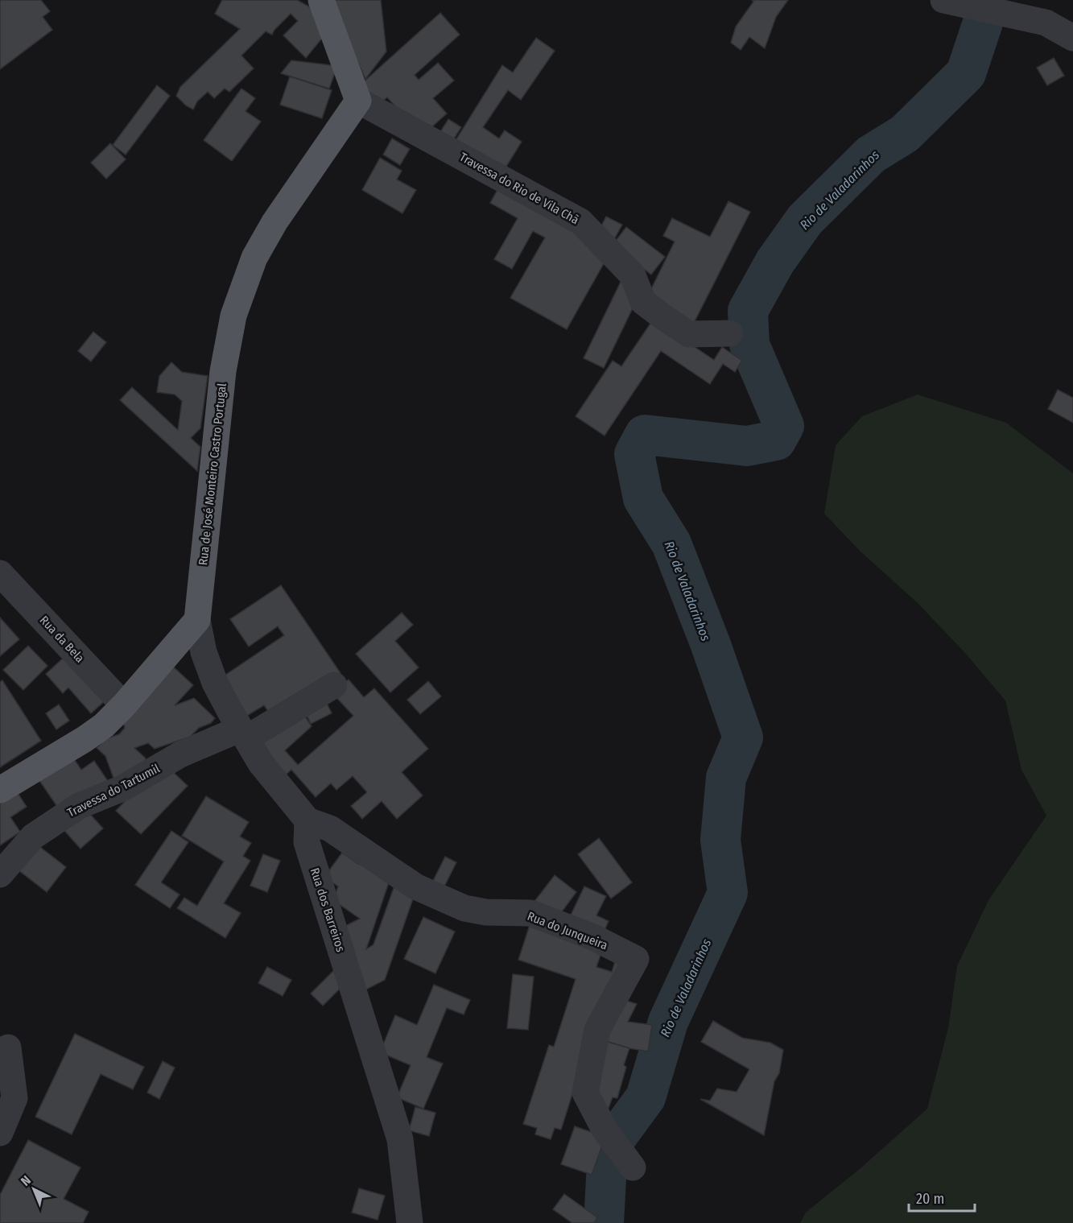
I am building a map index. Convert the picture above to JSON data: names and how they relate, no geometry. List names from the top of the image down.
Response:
{
  "streets": {
    "main road": ["Rua de José Monteiro Castro Portugal"],
    "street": [
      "Travessa do Rio de Vila Chã",
      "Rua da Bela",
      "Travessa do Tartumil",
      "Rua dos Barreiros",
      "Rua do Junqueira"
    ]
  },
  "crossings": [
    ["Travessa do Rio de Vila Chã", "Rua de José Monteiro Castro Portugal"],
    ["Rua dos Barreiros", "Rua do Junqueira"]
  ],
  "water": ["Rio de Valadarinhos"],
  "scale_bar": "20 m",
  "north": "top left"
}
